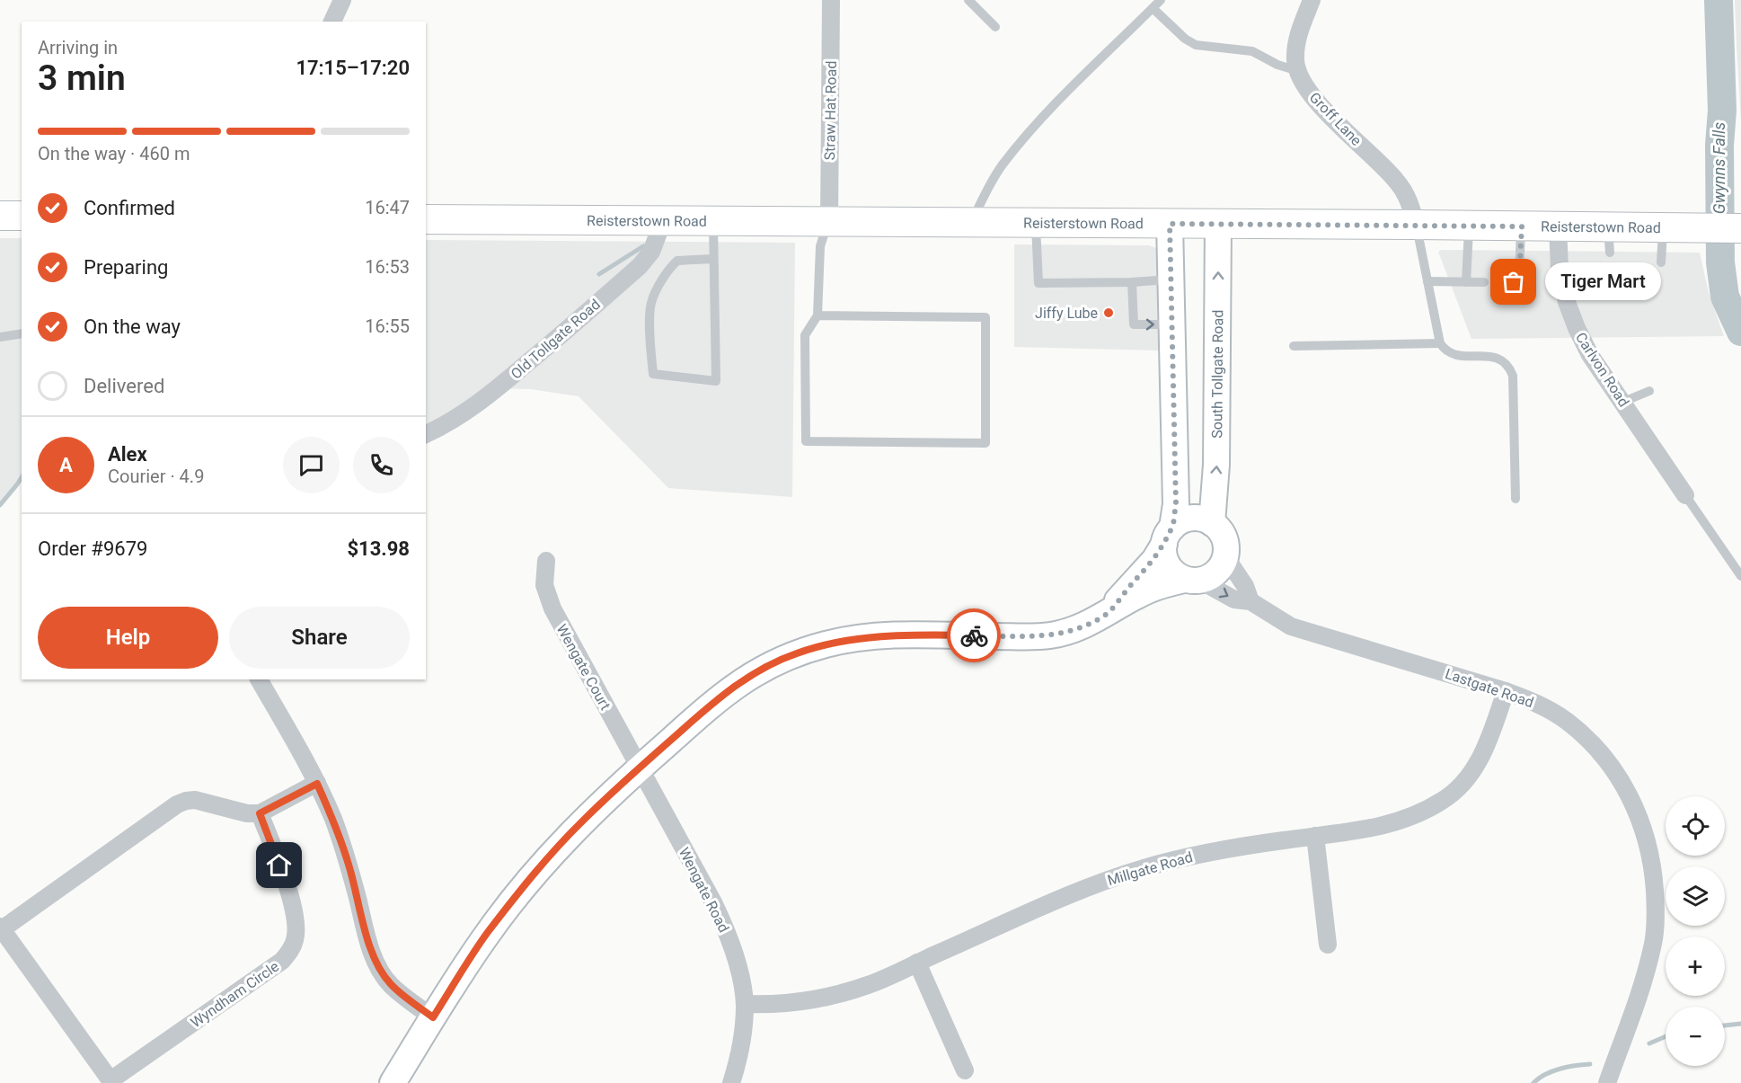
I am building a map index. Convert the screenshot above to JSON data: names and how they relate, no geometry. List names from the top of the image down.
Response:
{
  "streets": {
    "main road": ["Reisterstown Road"],
    "street": [
      "Straw Hat Road",
      "Groff Lane",
      "Old Tollgate Road",
      "Carlvon Road",
      "South Tollgate Road",
      "Wengate Court",
      "Lastgate Road",
      "Millgate Road",
      "Wengate Road",
      "Wyndham Circle"
    ]
  },
  "crossings": [
    ["Straw Hat Road", "Reisterstown Road"],
    ["Groff Lane", "Reisterstown Road"],
    ["Reisterstown Road", "Old Tollgate Road"],
    ["Reisterstown Road", "Carlvon Road"],
    ["Reisterstown Road", "South Tollgate Road"],
    ["South Tollgate Road", "Lastgate Road"],
    ["Wengate Court", "Wengate Road"],
    ["Lastgate Road", "Millgate Road"],
    ["Millgate Road", "Wengate Road"]
  ],
  "water": ["Gwynns Falls"],
  "places": ["Tiger Mart", "Jiffy Lube"],
  "page": {
    "heading": ["3 min", "Arriving in", "17:15–17:20"],
    "panel": [
      "Alex",
      "Courier · 4.9",
      "Order #9679",
      "$13.98"
    ],
    "bar": "On the way · 460 m",
    "list": [
      ["Confirmed", "16:47"],
      ["Preparing", "16:53"],
      ["On the way", "16:55"],
      "Delivered"
    ],
    "bubble": "Tiger Mart",
    "round": "A",
    "buttons": ["Help", "Share"],
    "map_buttons": ["+", "−"]
  }
}
